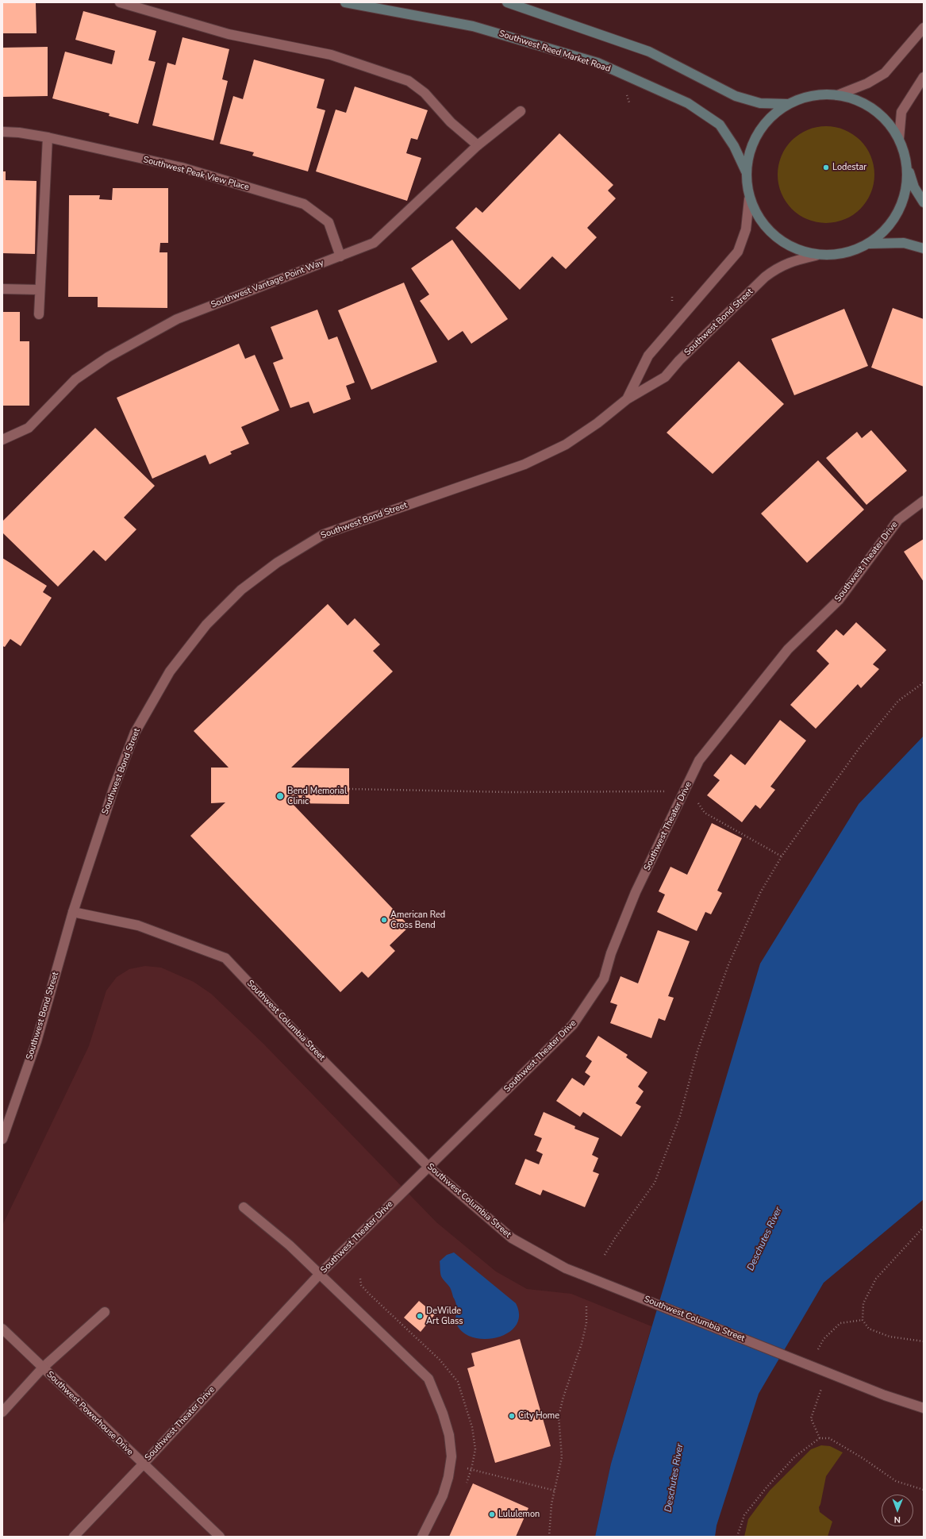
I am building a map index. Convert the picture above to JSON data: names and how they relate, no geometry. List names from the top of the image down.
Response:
{
  "streets": {
    "main road": ["Southwest Reed Market Road"],
    "street": [
      "Southwest Peak View Place",
      "Southwest Vantage Point Way",
      "Southwest Bond Street",
      "Southwest Theater Drive",
      "Southwest Columbia Street",
      "Southwest Powerhouse Drive"
    ]
  },
  "crossings": [
    ["Southwest Peak View Place", "Southwest Vantage Point Way"],
    ["Southwest Bond Street", "Southwest Columbia Street"],
    ["Southwest Theater Drive", "Southwest Columbia Street"],
    ["Southwest Theater Drive", "Southwest Powerhouse Drive"]
  ],
  "water": ["Deschutes River"],
  "places": [
    "Lodestar",
    "Bend Memorial Clinic",
    "American Red Cross Bend",
    "DeWilde Art Glass",
    "City Home",
    "Lululemon"
  ],
  "north": "bottom"
}
